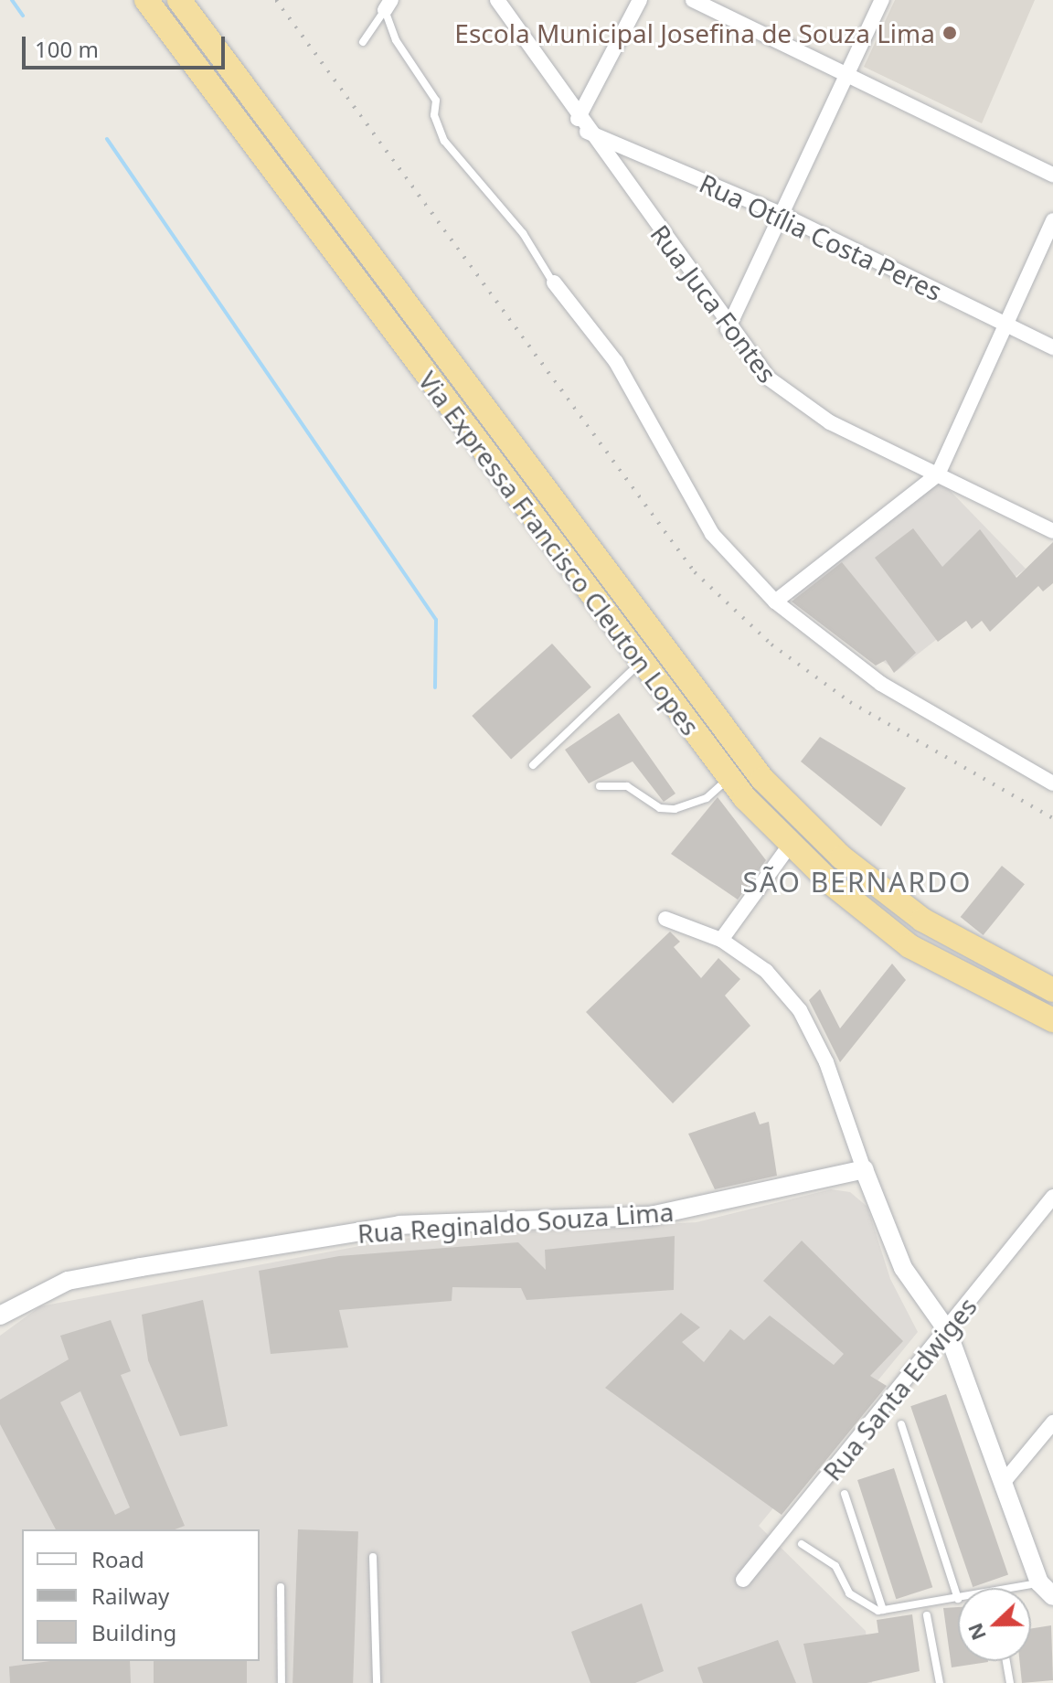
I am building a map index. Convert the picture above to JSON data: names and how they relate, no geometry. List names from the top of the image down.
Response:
{
  "streets": {
    "highway": ["Via Expressa Francisco Cleuton Lopes"],
    "street": [
      "Rua Otília Costa Peres",
      "Rua Juca Fontes",
      "Rua Reginaldo Souza Lima",
      "Rua Santa Edwiges"
    ]
  },
  "crossings": [
    ["Rua Otília Costa Peres", "Rua Juca Fontes"]
  ],
  "districts": ["SÃO BERNARDO"],
  "places": ["Escola Municipal Josefina de Souza Lima"],
  "legend": ["Road", "Railway", "Building"],
  "scale_bar": "100 m",
  "north": "left"
}
